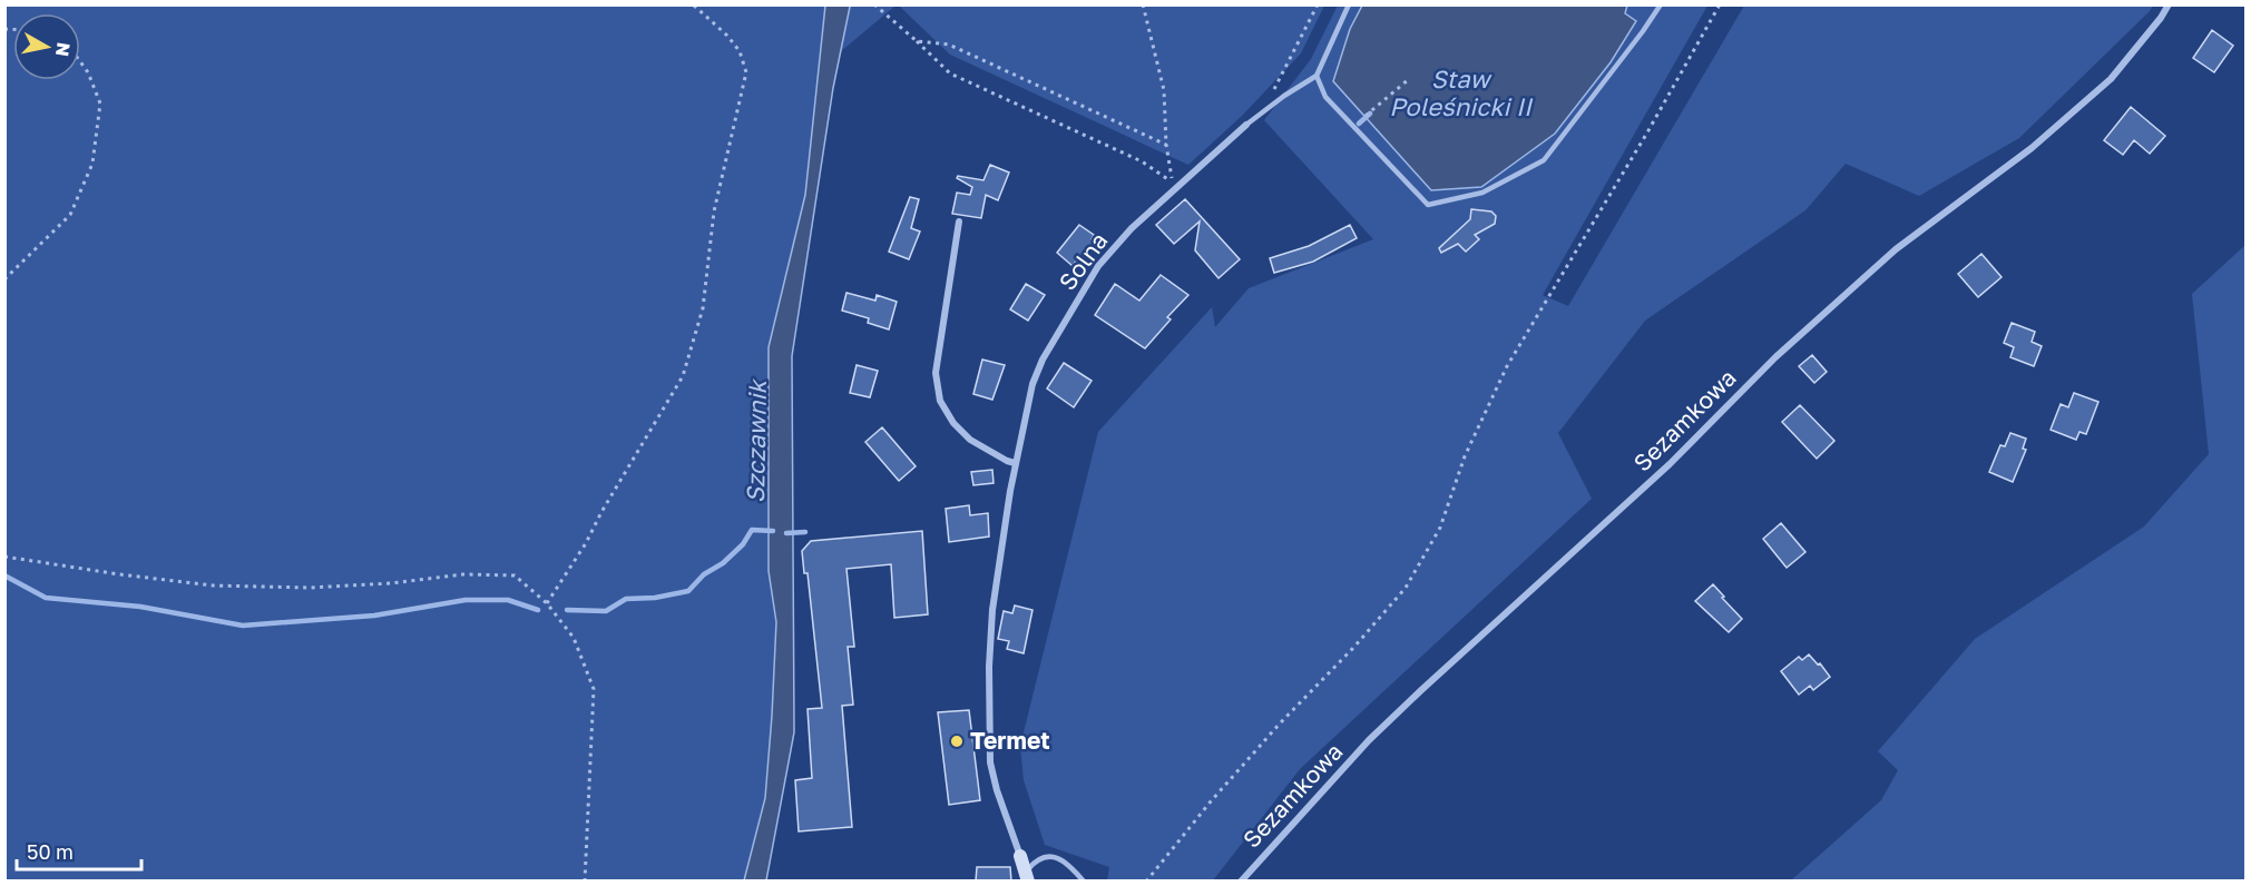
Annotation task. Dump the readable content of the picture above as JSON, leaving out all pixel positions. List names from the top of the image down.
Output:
{
  "streets": {
    "street": ["Solna", "Sezamkowa"]
  },
  "water": ["Staw Poleśnicki II", "Szczawnik"],
  "places": ["Termet"],
  "scale_bar": "50 m",
  "north": "right"
}
